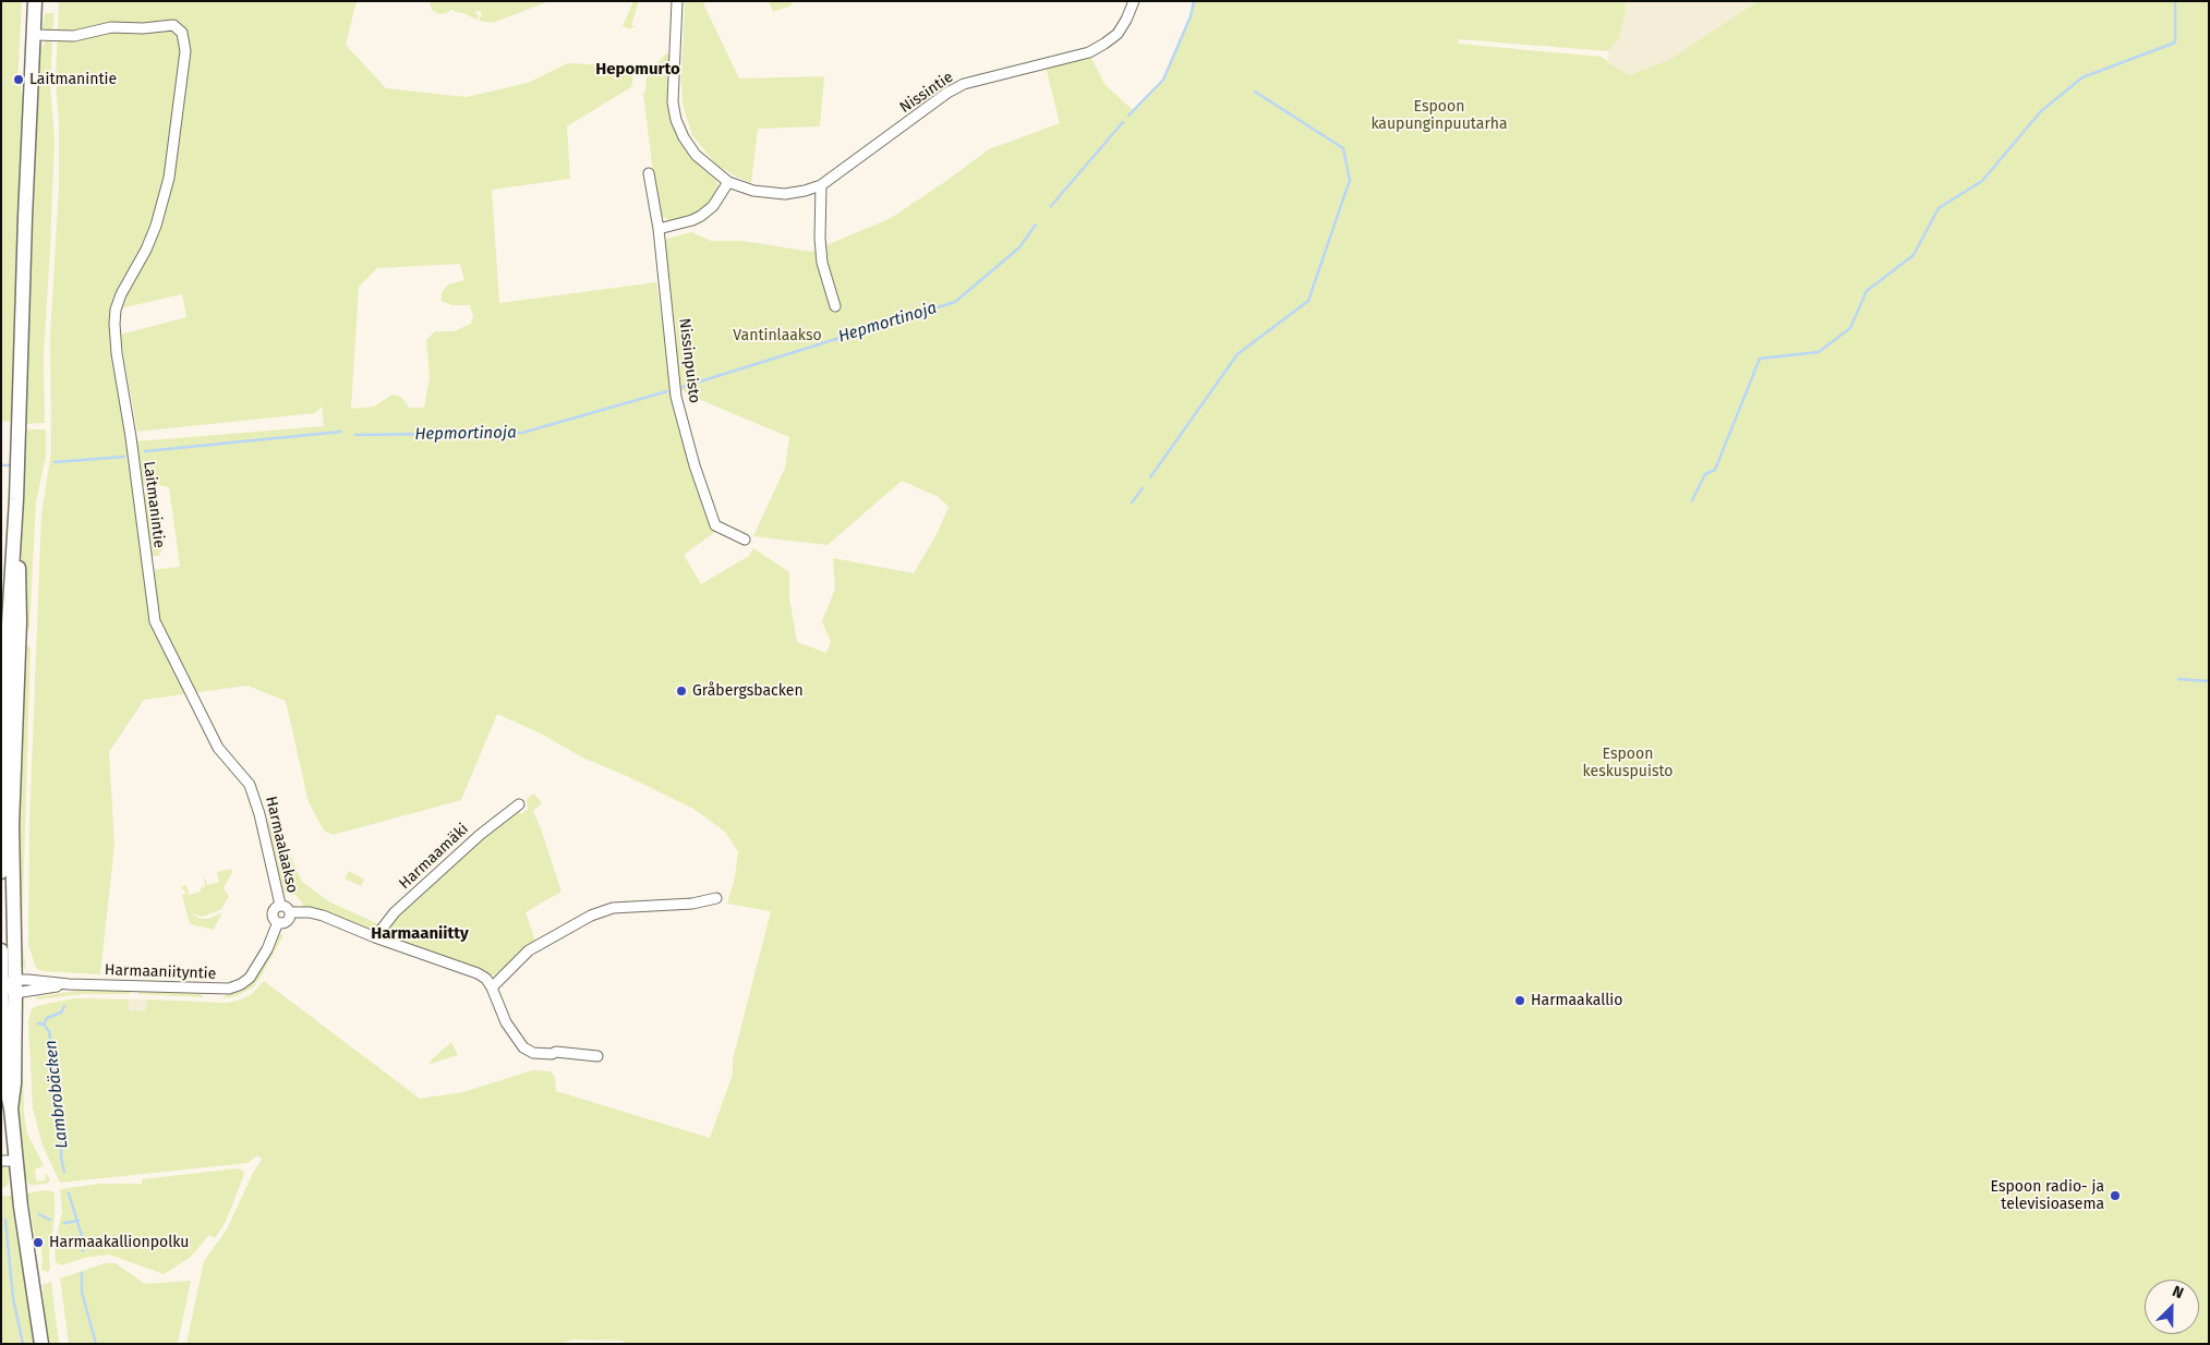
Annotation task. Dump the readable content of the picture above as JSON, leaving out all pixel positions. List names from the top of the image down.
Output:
{
  "streets": {
    "street": [
      "Nissintie",
      "Nissinpuisto",
      "Laitmanintie",
      "Harmaalaakso",
      "Harmaamäki",
      "Harmaaniityntie"
    ]
  },
  "crossings": [
    ["Laitmanintie", "Harmaalaakso"],
    ["Harmaalaakso", "Harmaaniityntie"]
  ],
  "districts": ["Hepomurto", "Harmaaniitty"],
  "water": ["Hepmortinoja", "Lambrobäcken"],
  "parks": ["Espoon kaupunginpuutarha", "Vantinlaakso", "Espoon keskuspuisto"],
  "places": [
    "Laitmanintie",
    "Gråbergsbacken",
    "Harmaakallio",
    "Espoon radio- ja televisioasema",
    "Harmaakallionpolku"
  ],
  "north": "top right"
}
